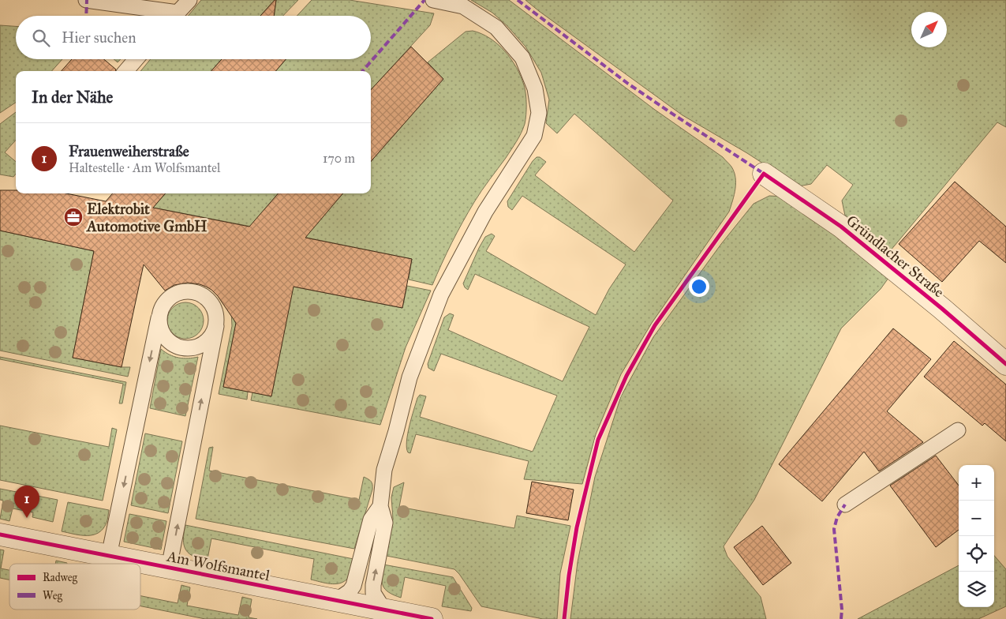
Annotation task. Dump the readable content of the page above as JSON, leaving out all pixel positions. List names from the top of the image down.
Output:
{
  "streets": {
    "street": ["Gründlacher Straße", "Am Wolfsmantel"]
  },
  "places": {
    "office": ["Elektrobit Automotive GmbH"]
  },
  "legend": ["Radweg", "Weg"],
  "north": "top right",
  "page": {
    "search": "Hier suchen",
    "heading": "In der Nähe",
    "list": [
      {
        "mark": "1",
        "name": "Frauenweiherstraße",
        "note": "Haltestelle · Am Wolfsmantel",
        "value": "170 m"
      }
    ],
    "map_buttons": ["+", "−"],
    "pins": "1"
  }
}
